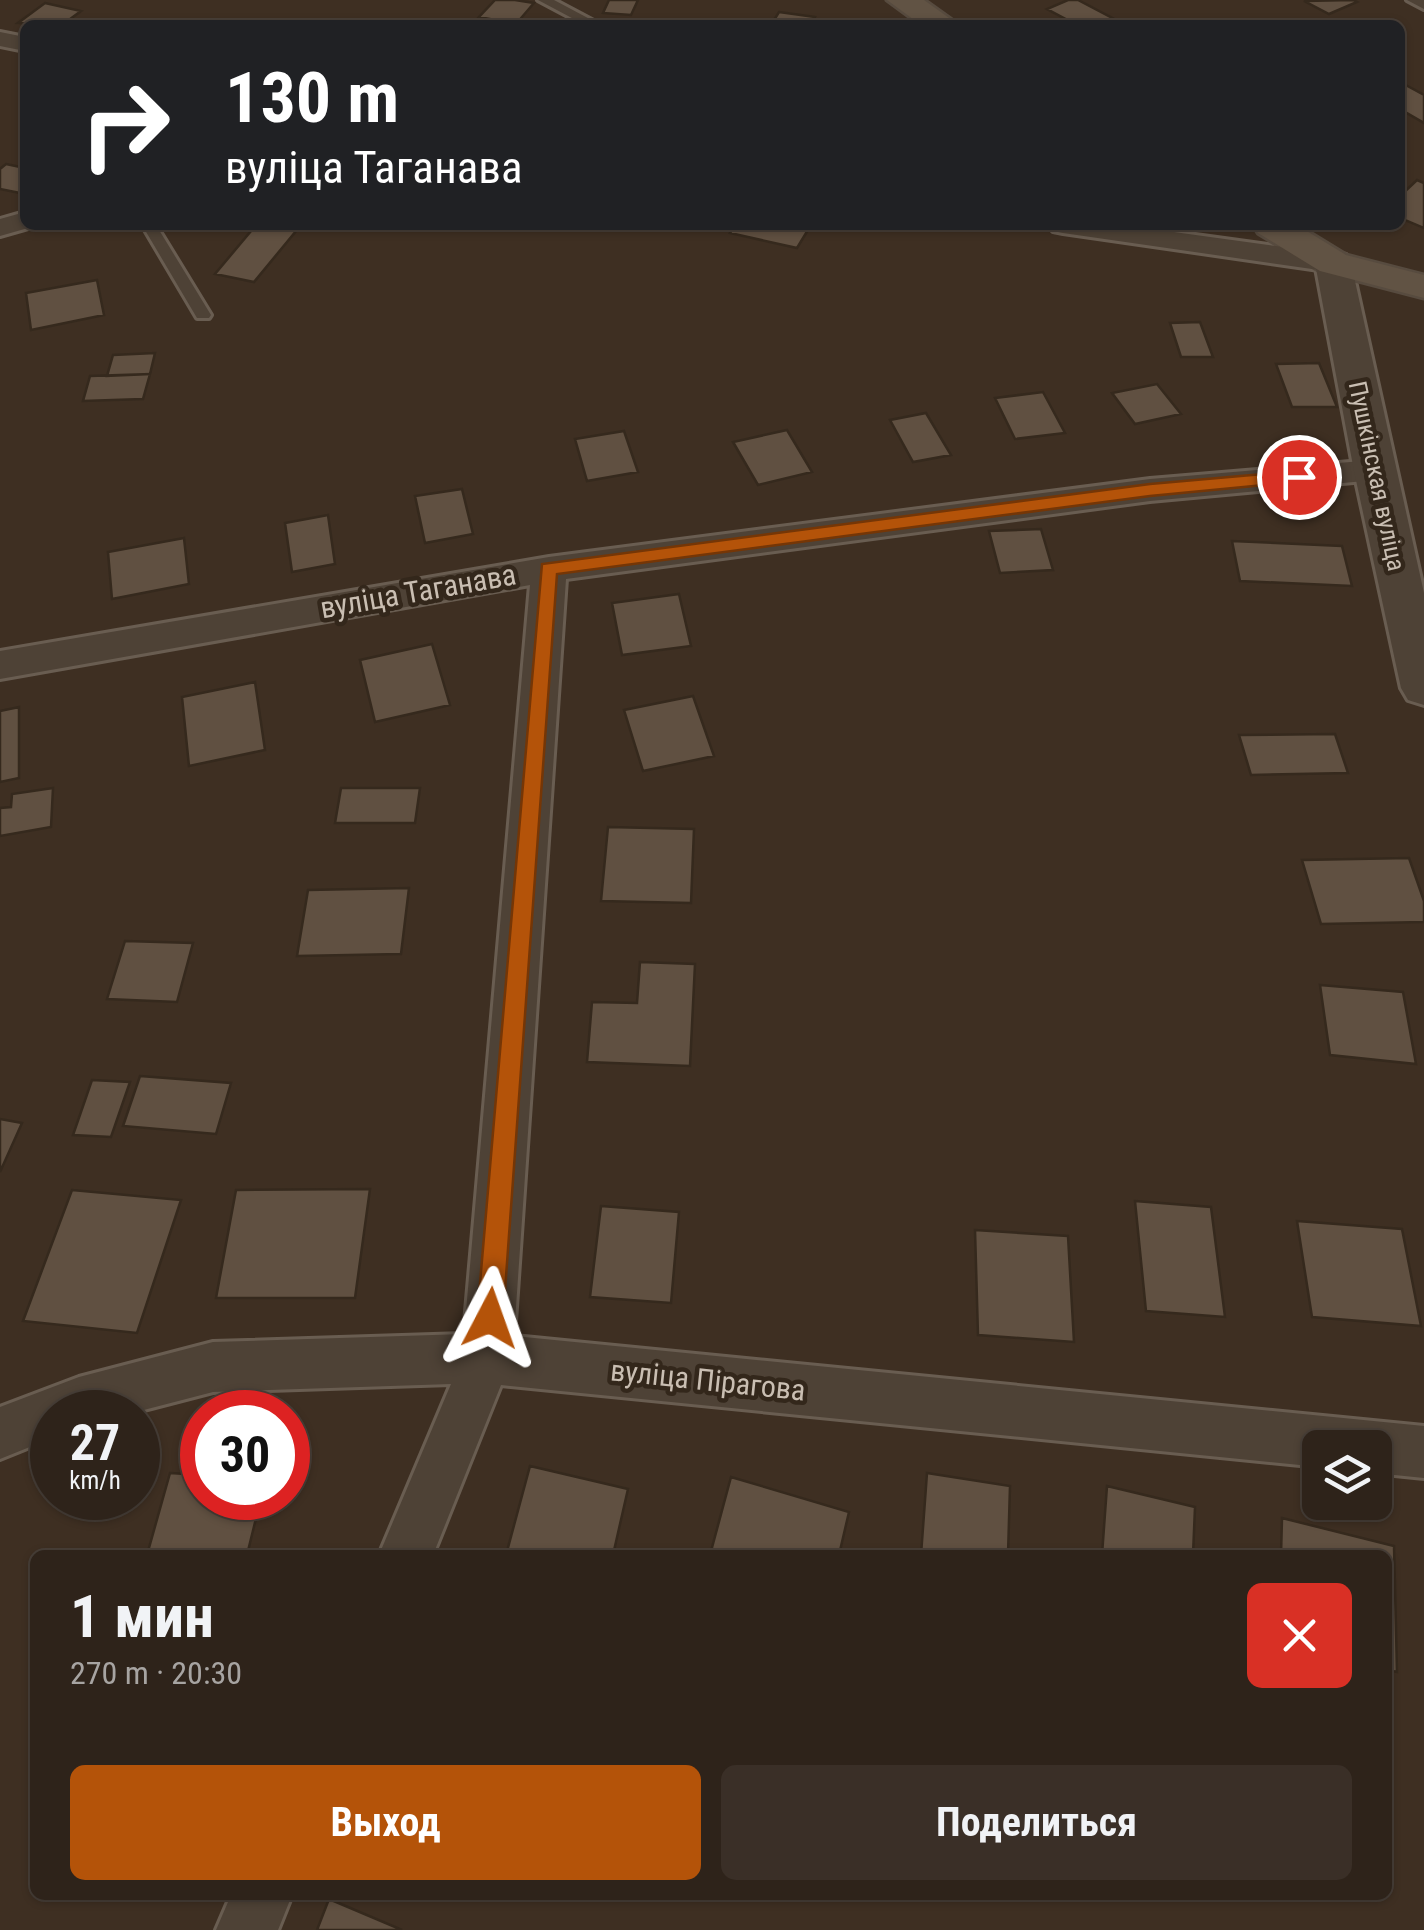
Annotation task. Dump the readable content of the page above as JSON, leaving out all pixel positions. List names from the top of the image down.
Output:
{
  "streets": {
    "street": ["Пушкінская вуліца", "вуліца Таганава", "вуліца Пірагова"]
  },
  "crossings": [
    ["Пушкінская вуліца", "вуліца Таганава"]
  ],
  "page": {
    "turn": ["130 m", "вуліца Таганава"],
    "speed": "27 km/h",
    "limit": "30",
    "heading": ["1 мин", "270 m · 20:30"],
    "buttons": ["Выход", "Поделиться"]
  }
}
